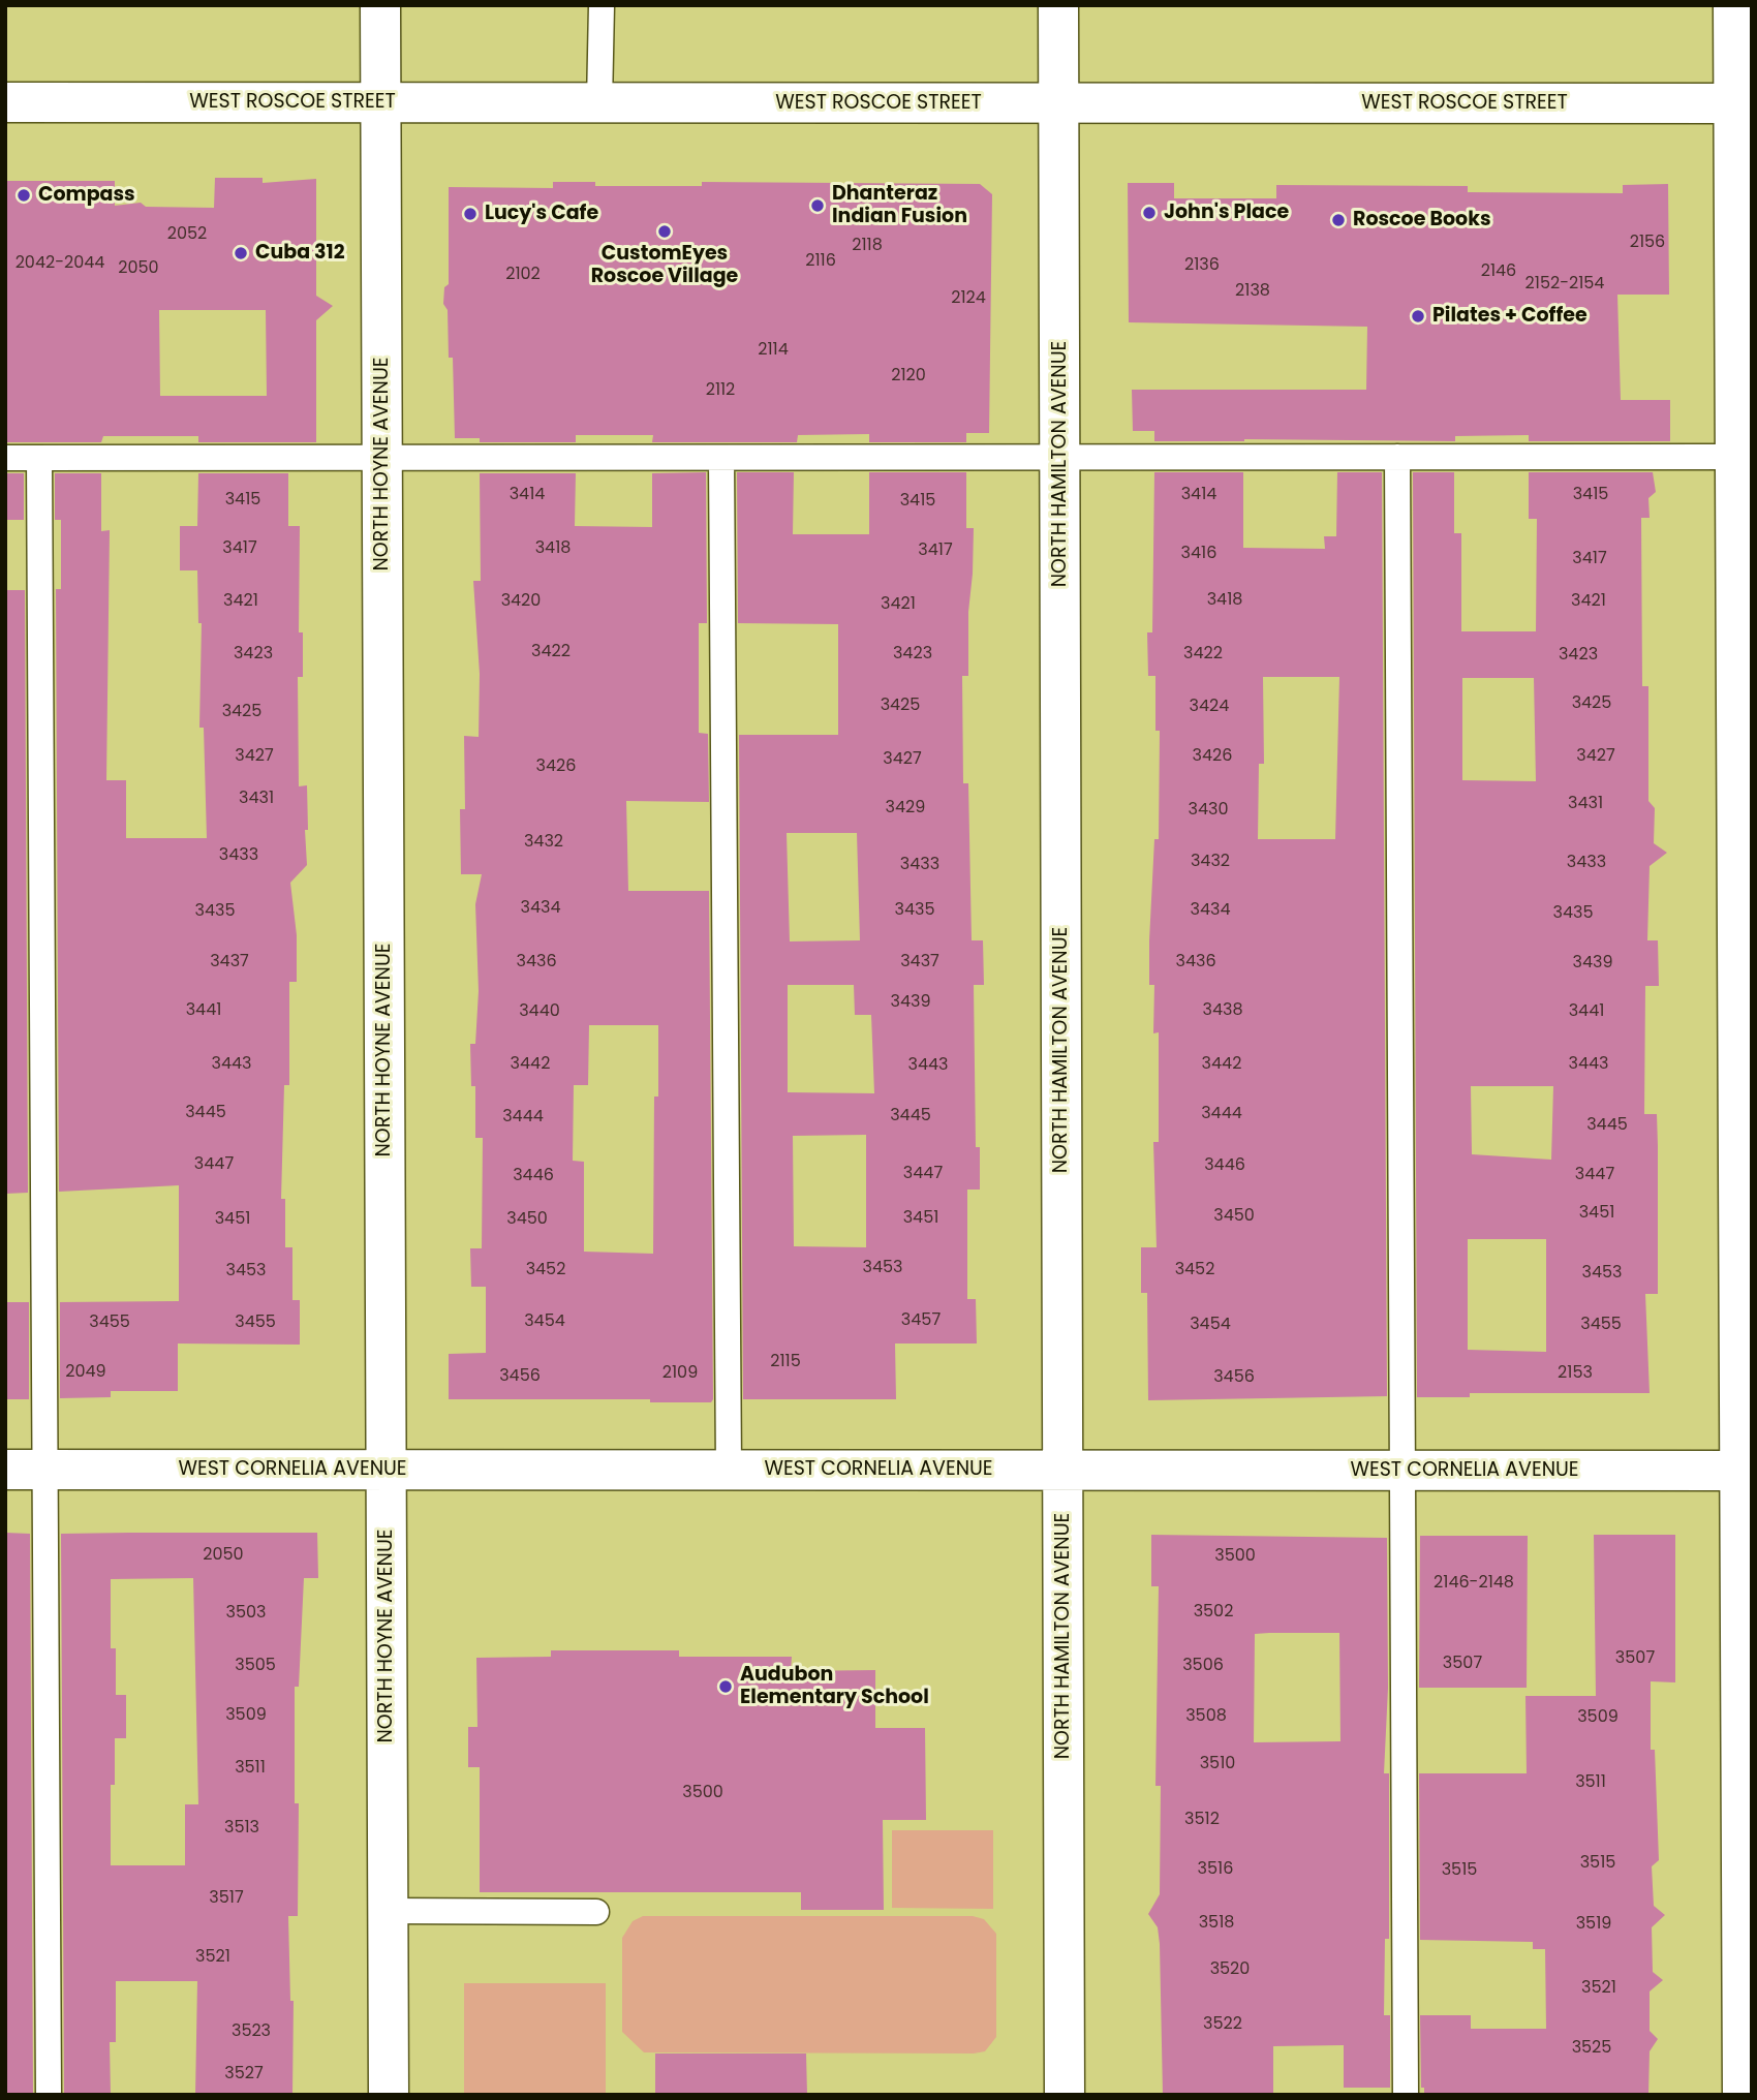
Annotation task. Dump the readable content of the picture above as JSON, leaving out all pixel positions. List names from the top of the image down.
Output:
{
  "streets": {
    "street": [
      "WEST ROSCOE STREET",
      "NORTH HOYNE AVENUE",
      "NORTH HAMILTON AVENUE",
      "WEST CORNELIA AVENUE"
    ]
  },
  "crossings": [
    ["WEST ROSCOE STREET", "NORTH HOYNE AVENUE"],
    ["WEST ROSCOE STREET", "NORTH HAMILTON AVENUE"],
    ["NORTH HOYNE AVENUE", "WEST CORNELIA AVENUE"],
    ["NORTH HAMILTON AVENUE", "WEST CORNELIA AVENUE"]
  ],
  "places": [
    "Compass",
    "Dhanteraz Indian Fusion",
    "John's Place",
    "Lucy's Cafe",
    "Roscoe Books",
    "CustomEyes Roscoe Village",
    "Cuba 312",
    "Pilates + Coffee",
    "Audubon Elementary School"
  ],
  "house_numbers": [
    "2052",
    "2156",
    "2118",
    "2116",
    "2042-2044",
    "2136",
    "2050",
    "2146",
    "2102",
    "2152-2154",
    "2138",
    "2124",
    "2114",
    "2120",
    "2112",
    "3414",
    "3414",
    "3415",
    "3415",
    "3415",
    "3417",
    "3418",
    "3417",
    "3416",
    "3417",
    "3418",
    "3421",
    "3420",
    "3421",
    "3421",
    "3422",
    "3423",
    "3423",
    "3422",
    "3423",
    "3425",
    "3425",
    "3424",
    "3425",
    "3427",
    "3426",
    "3427",
    "3427",
    "3426",
    "3431",
    "3431",
    "3429",
    "3430",
    "3432",
    "3433",
    "3432",
    "3433",
    "3433",
    "3434",
    "3435",
    "3434",
    "3435",
    "3435",
    "3437",
    "3436",
    "3437",
    "3436",
    "3439",
    "3439",
    "3441",
    "3438",
    "3440",
    "3441",
    "3443",
    "3442",
    "3442",
    "3443",
    "3443",
    "3445",
    "3444",
    "3445",
    "3444",
    "3445",
    "3447",
    "3446",
    "3447",
    "3447",
    "3446",
    "3451",
    "3450",
    "3451",
    "3451",
    "3450",
    "3453",
    "3452",
    "3452",
    "3453",
    "3453",
    "3457",
    "3454",
    "3455",
    "3455",
    "3454",
    "3455",
    "2115",
    "2049",
    "2109",
    "2153",
    "3456",
    "3456",
    "2050",
    "3500",
    "2146-2148",
    "3502",
    "3503",
    "3507",
    "3507",
    "3505",
    "3506",
    "3509",
    "3508",
    "3509",
    "3510",
    "3511",
    "3511",
    "3500",
    "3512",
    "3513",
    "3515",
    "3516",
    "3515",
    "3517",
    "3518",
    "3519",
    "3521",
    "3520",
    "3521",
    "3522",
    "3523",
    "3525",
    "3527"
  ]
}
